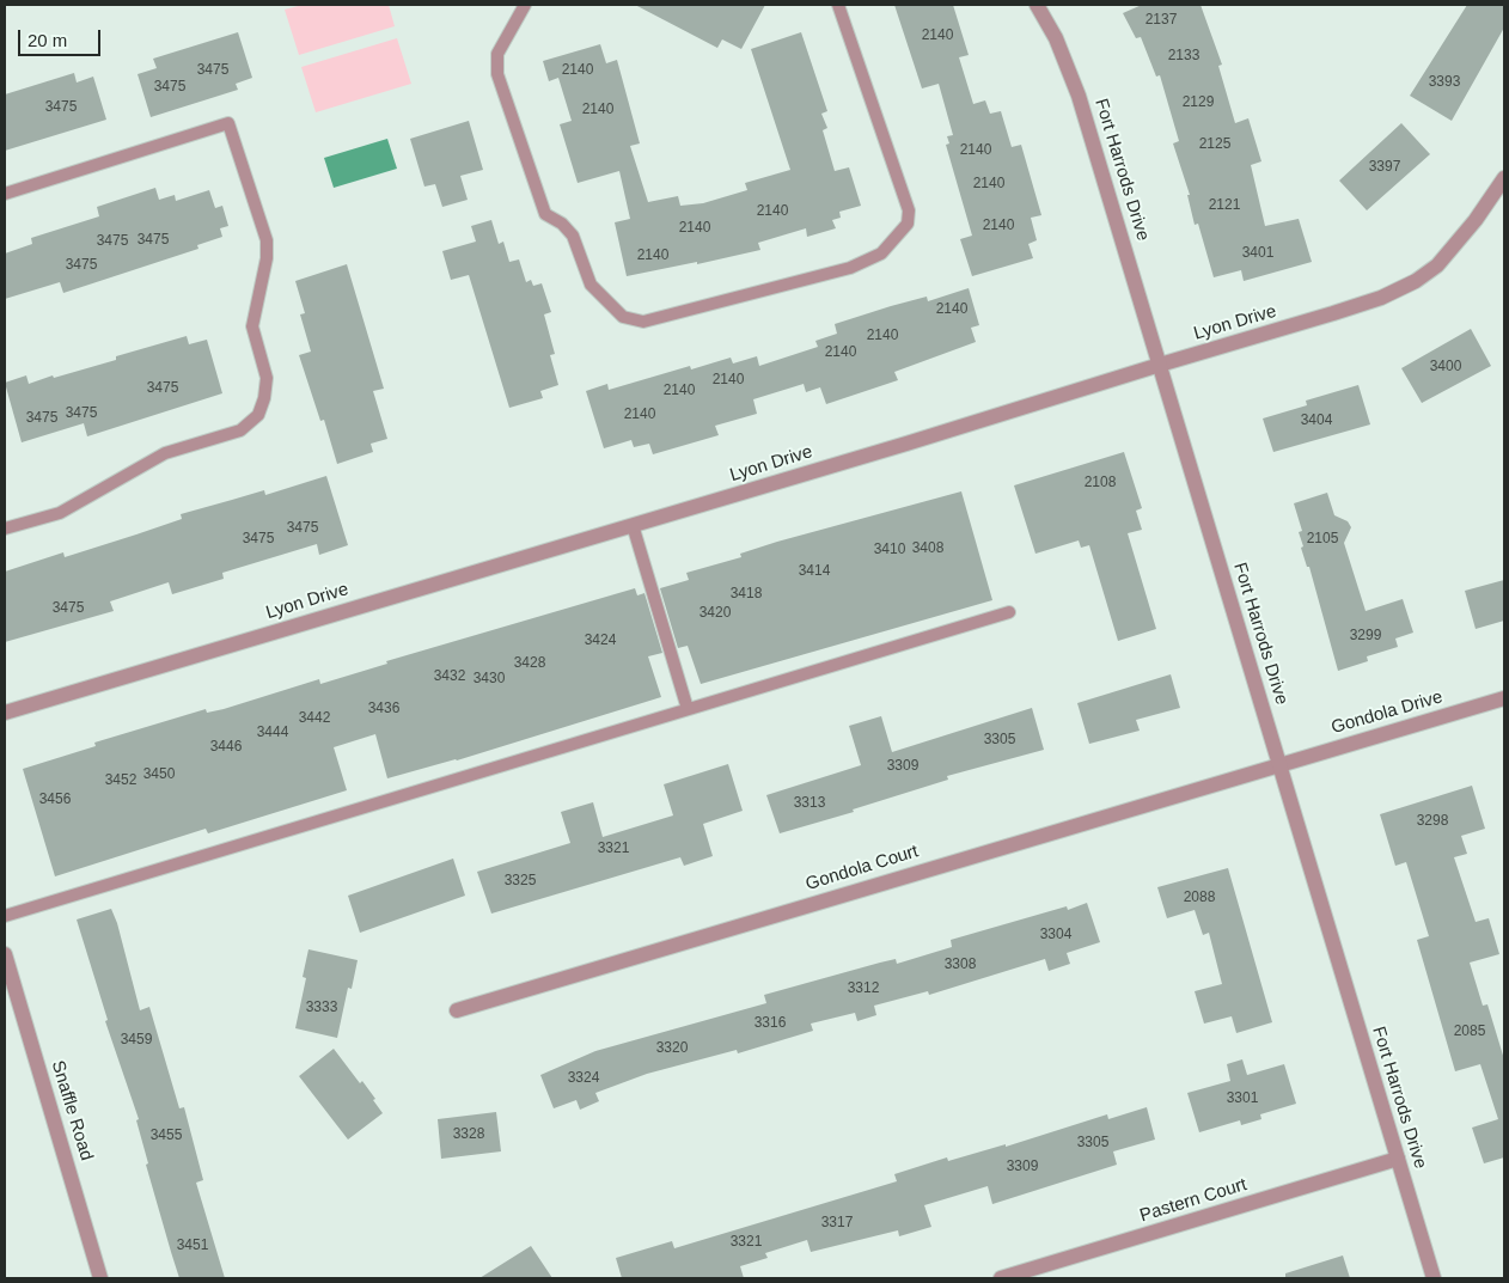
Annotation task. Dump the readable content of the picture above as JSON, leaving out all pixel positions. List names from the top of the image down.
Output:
{
  "streets": {
    "street": [
      "Fort Harrods Drive",
      "Lyon Drive",
      "Gondola Drive",
      "Gondola Court",
      "Snaffle Road",
      "Pastern Court"
    ]
  },
  "crossings": [
    ["Fort Harrods Drive", "Lyon Drive"],
    ["Fort Harrods Drive", "Gondola Drive"],
    ["Fort Harrods Drive", "Gondola Court"],
    ["Fort Harrods Drive", "Pastern Court"],
    ["Gondola Drive", "Gondola Court"]
  ],
  "house_numbers": [
    "2137",
    "2140",
    "2133",
    "3475",
    "2140",
    "3393",
    "3475",
    "2129",
    "3475",
    "2140",
    "2125",
    "2140",
    "3397",
    "2140",
    "2121",
    "2140",
    "2140",
    "2140",
    "3475",
    "3475",
    "3401",
    "2140",
    "3475",
    "2140",
    "2140",
    "2140",
    "3400",
    "2140",
    "3475",
    "2140",
    "3475",
    "2140",
    "3475",
    "3404",
    "2108",
    "3475",
    "3475",
    "2105",
    "3408",
    "3410",
    "3414",
    "3418",
    "3475",
    "3420",
    "3299",
    "3424",
    "3428",
    "3432",
    "3430",
    "3436",
    "3442",
    "3444",
    "3305",
    "3446",
    "3309",
    "3450",
    "3452",
    "3456",
    "3313",
    "3298",
    "3321",
    "3325",
    "2088",
    "3304",
    "3308",
    "3312",
    "3333",
    "3316",
    "2085",
    "3459",
    "3320",
    "3324",
    "3301",
    "3328",
    "3455",
    "3305",
    "3309",
    "3317",
    "3321",
    "3451"
  ],
  "scale_bar": "20 m"
}
